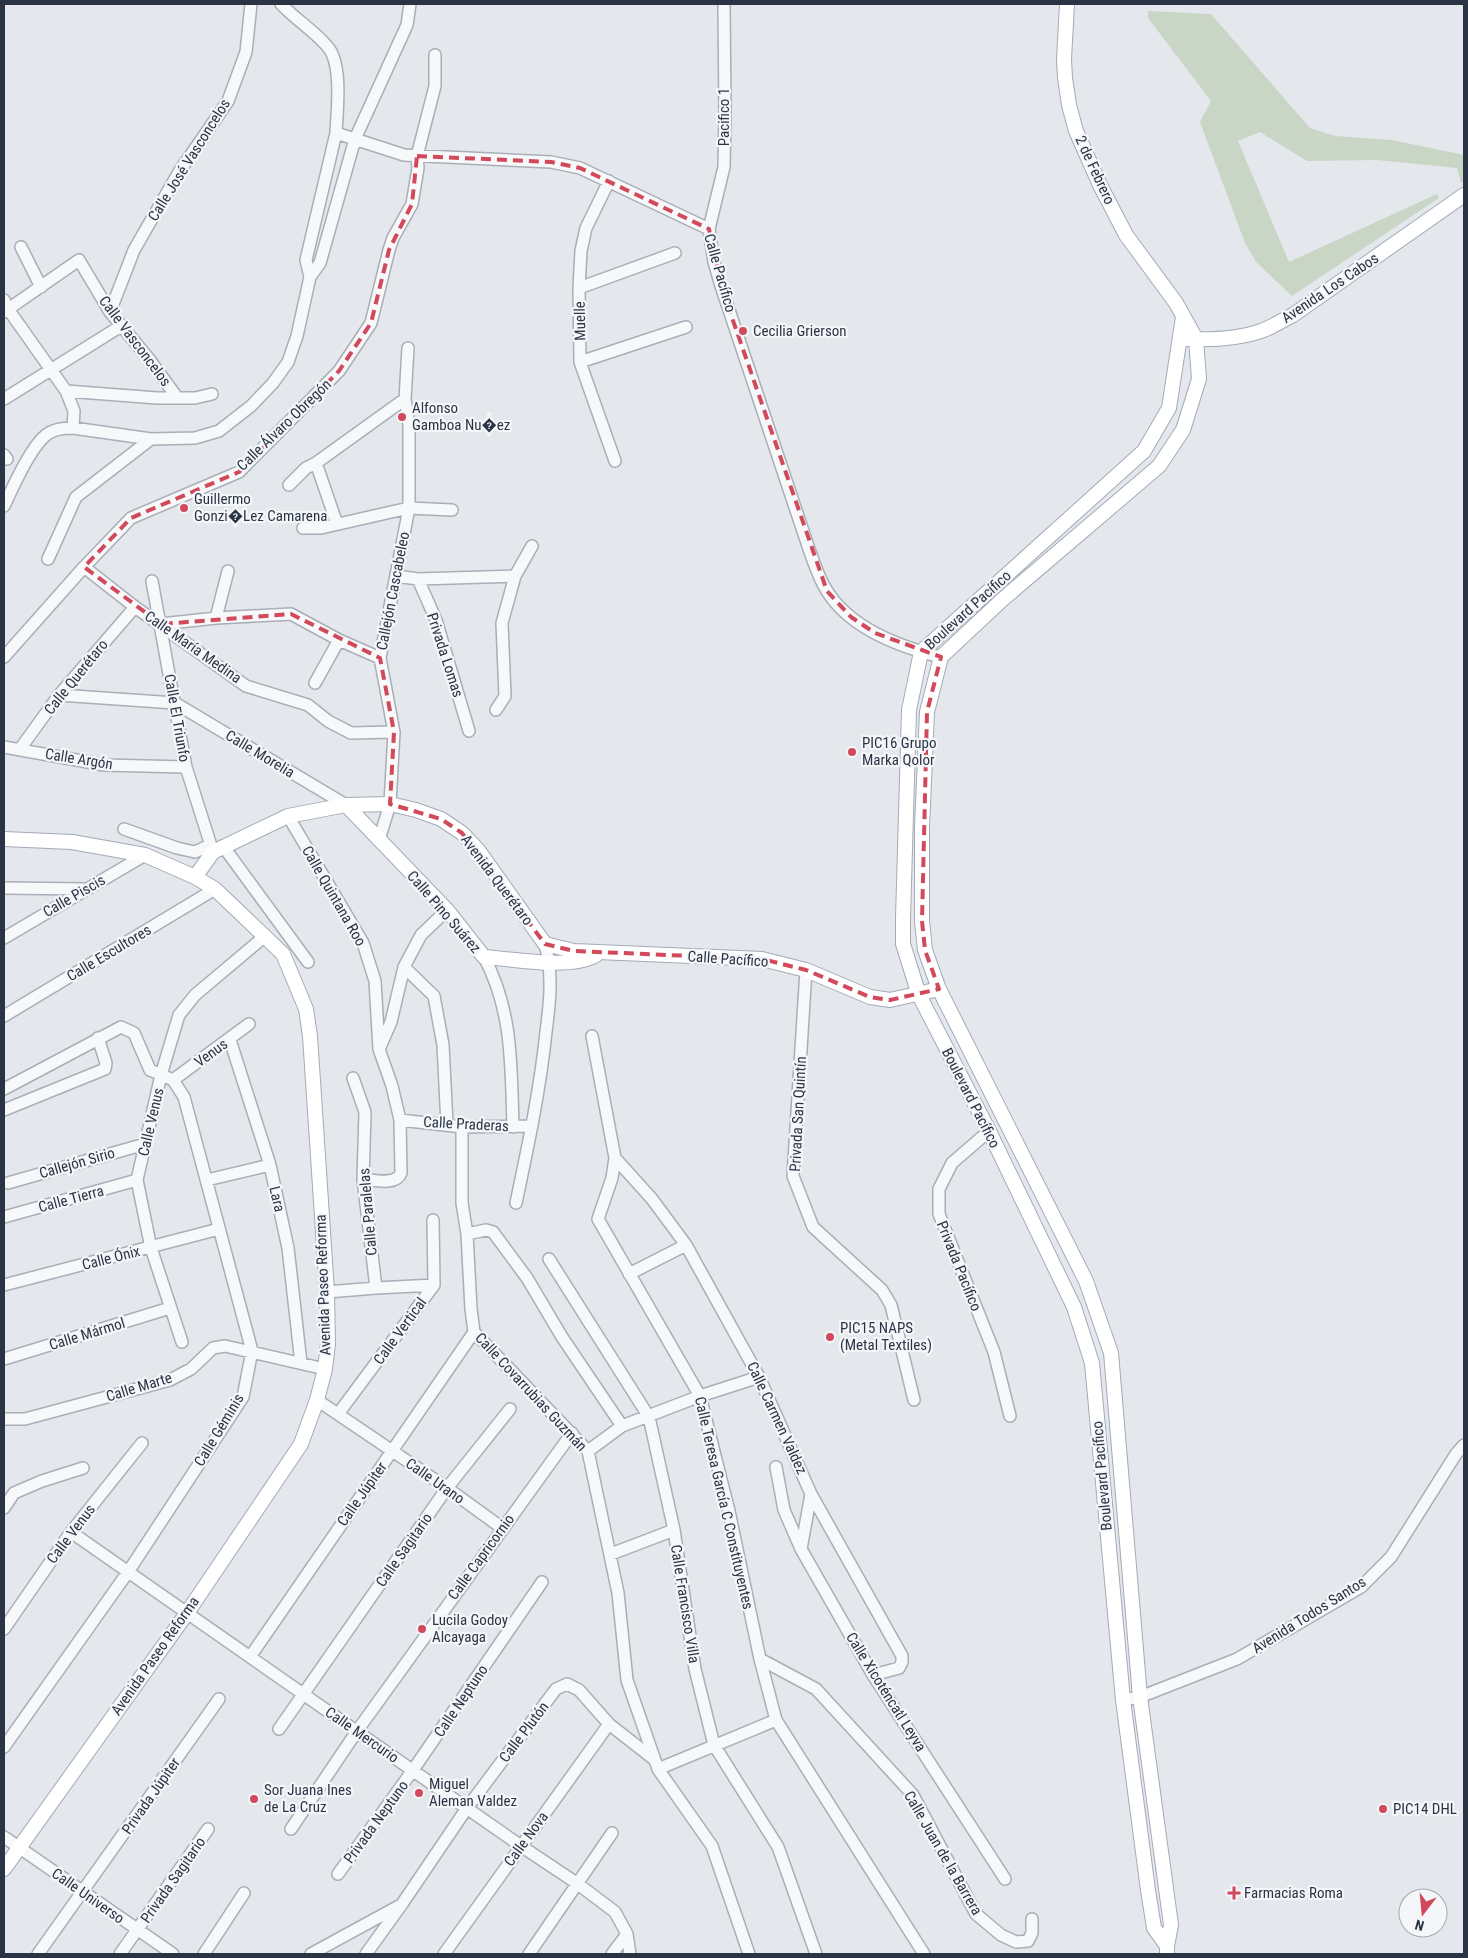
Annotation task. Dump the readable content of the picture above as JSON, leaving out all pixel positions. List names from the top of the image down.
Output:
{
  "streets": {
    "main road": [
      "2 de Febrero",
      "Calle Pacífico",
      "Avenida Los Cabos",
      "Boulevard Pacífico",
      "Avenida Querétaro",
      "Calle Pino Suárez",
      "Avenida Paseo Reforma"
    ],
    "street": [
      "Pacifico 1",
      "Calle José Vasconcelos",
      "Muelle",
      "Calle Vasconcelos",
      "Calle Álvaro Obregón",
      "Callejón Cascabeleo",
      "Calle María Medina",
      "Privada Lomas",
      "Calle Querétaro",
      "Calle El Triunfo",
      "Calle Morelia",
      "Calle Argón",
      "Calle Piscis",
      "Calle Quintana Roo",
      "Calle Escultores",
      "Venus",
      "Privada San Quintín",
      "Calle Venus",
      "Calle Praderas",
      "Callejón Sirio",
      "Calle Tierra",
      "Lara",
      "Calle Paralelas",
      "Calle Ónix",
      "Privada Pacífico",
      "Calle Vertical",
      "Calle Mármol",
      "Calle Marte",
      "Calle Covarrubias Guzmán",
      "Calle Carmen Valdez",
      "Calle Géminis",
      "Calle Urano",
      "Calle Júpiter",
      "Calle Teresa García C Constituyentes",
      "Calle Sagitario",
      "Calle Capricornio",
      "Calle Francisco Villa",
      "Avenida Todos Santos",
      "Calle Xicoténcatl Leyva",
      "Calle Neptuno",
      "Calle Plutón",
      "Calle Mercurio",
      "Privada Júpiter",
      "Privada Neptuno",
      "Calle Nova",
      "Calle Juan de la Barrera",
      "Privada Sagitario",
      "Calle Universo"
    ]
  },
  "crossings": [
    ["Pacifico 1", "Calle Pacífico"],
    ["Calle José Vasconcelos", "Calle Vasconcelos"],
    ["2 de Febrero", "Avenida Los Cabos"],
    ["2 de Febrero", "Boulevard Pacífico"],
    ["Calle Pacífico", "Muelle"],
    ["Calle Pacífico", "Calle Álvaro Obregón"],
    ["Calle Pacífico", "Boulevard Pacífico"],
    ["Calle Pacífico", "Avenida Querétaro"],
    ["Calle Pacífico", "Calle Pino Suárez"],
    ["Calle Pacífico", "Privada San Quintín"],
    ["Avenida Los Cabos", "Boulevard Pacífico"],
    ["Calle Álvaro Obregón", "Calle María Medina"],
    ["Callejón Cascabeleo", "Calle María Medina"],
    ["Callejón Cascabeleo", "Avenida Querétaro"],
    ["Callejón Cascabeleo", "Calle Pino Suárez"],
    ["Boulevard Pacífico", "Privada Pacífico"],
    ["Boulevard Pacífico", "Avenida Todos Santos"],
    ["Calle María Medina", "Calle Querétaro"],
    ["Calle María Medina", "Calle El Triunfo"],
    ["Calle Querétaro", "Calle Argón"],
    ["Calle El Triunfo", "Calle Morelia"],
    ["Calle El Triunfo", "Calle Argón"],
    ["Calle El Triunfo", "Avenida Querétaro"],
    ["Calle Morelia", "Avenida Querétaro"],
    ["Calle Morelia", "Calle Pino Suárez"],
    ["Avenida Querétaro", "Calle Quintana Roo"],
    ["Avenida Querétaro", "Calle Pino Suárez"],
    ["Avenida Querétaro", "Calle Praderas"],
    ["Calle Piscis", "Avenida Paseo Reforma"],
    ["Calle Quintana Roo", "Calle Praderas"],
    ["Calle Quintana Roo", "Calle Paralelas"],
    ["Calle Pino Suárez", "Calle Praderas"],
    ["Calle Escultores", "Avenida Paseo Reforma"],
    ["Venus", "Lara"],
    ["Venus", "Calle Géminis"],
    ["Calle Venus", "Callejón Sirio"],
    ["Calle Venus", "Calle Tierra"],
    ["Calle Venus", "Calle Ónix"],
    ["Calle Venus", "Avenida Paseo Reforma"],
    ["Calle Venus", "Calle Mármol"],
    ["Calle Venus", "Calle Mercurio"],
    ["Calle Praderas", "Calle Covarrubias Guzmán"],
    ["Lara", "Calle Marte"],
    ["Calle Paralelas", "Calle Vertical"],
    ["Calle Ónix", "Calle Géminis"],
    ["Avenida Paseo Reforma", "Calle Vertical"],
    ["Avenida Paseo Reforma", "Calle Marte"],
    ["Avenida Paseo Reforma", "Calle Urano"],
    ["Avenida Paseo Reforma", "Calle Mercurio"],
    ["Avenida Paseo Reforma", "Calle Universo"],
    ["Calle Vertical", "Calle Urano"],
    ["Calle Marte", "Calle Géminis"],
    ["Calle Covarrubias Guzmán", "Calle Júpiter"],
    ["Calle Covarrubias Guzmán", "Calle Capricornio"],
    ["Calle Covarrubias Guzmán", "Calle Plutón"],
    ["Calle Carmen Valdez", "Calle Teresa García C Constituyentes"],
    ["Calle Carmen Valdez", "Calle Xicoténcatl Leyva"],
    ["Calle Géminis", "Calle Mercurio"],
    ["Calle Urano", "Calle Júpiter"],
    ["Calle Urano", "Calle Sagitario"],
    ["Calle Urano", "Calle Capricornio"],
    ["Calle Júpiter", "Calle Mercurio"],
    ["Calle Teresa García C Constituyentes", "Calle Juan de la Barrera"],
    ["Calle Sagitario", "Calle Mercurio"],
    ["Calle Capricornio", "Calle Mercurio"],
    ["Calle Neptuno", "Calle Mercurio"],
    ["Calle Neptuno", "Privada Neptuno"],
    ["Calle Plutón", "Calle Mercurio"],
    ["Calle Plutón", "Calle Nova"],
    ["Calle Mercurio", "Privada Neptuno"],
    ["Calle Mercurio", "Calle Nova"],
    ["Privada Júpiter", "Calle Universo"],
    ["Privada Sagitario", "Calle Universo"]
  ],
  "places": {
    "other": [
      "Cecilia Grierson",
      "Alfonso Gamboa Nu�ez",
      "Guillermo Gonzi�Lez Camarena",
      "PIC16 Grupo Marka Qolor",
      "PIC15 NAPS (Metal Textiles)",
      "Lucila Godoy Alcayaga",
      "Miguel Aleman Valdez",
      "Sor Juana Ines de La Cruz",
      "PIC14 DHL"
    ],
    "health": ["Farmacias Roma"]
  },
  "north": "bottom"
}
